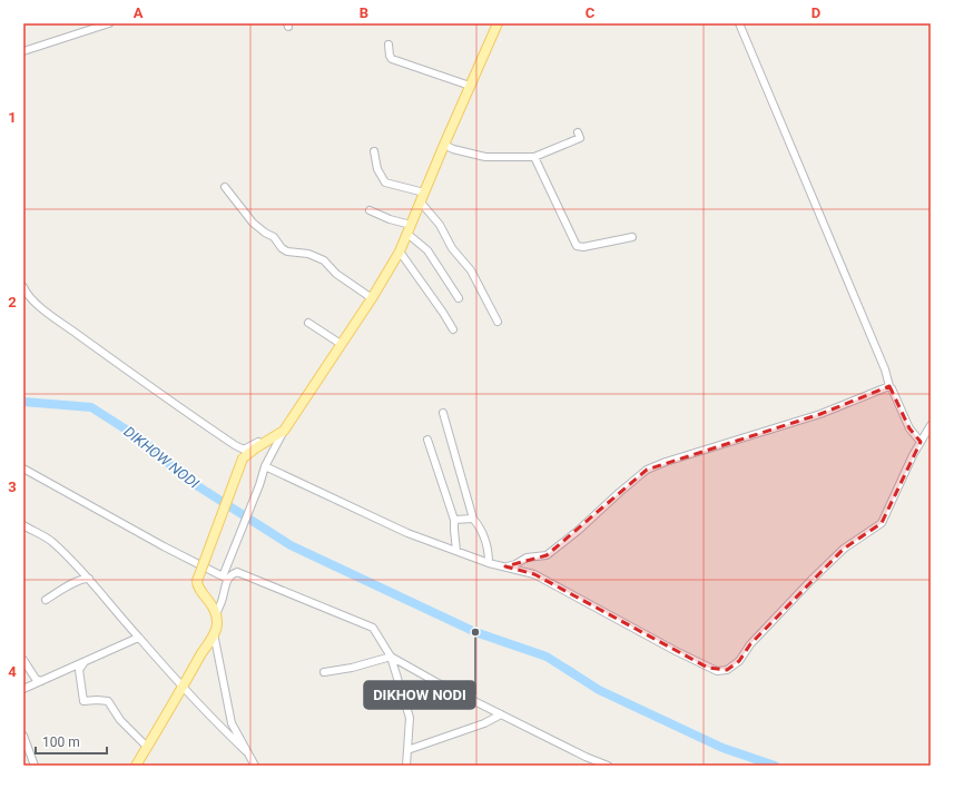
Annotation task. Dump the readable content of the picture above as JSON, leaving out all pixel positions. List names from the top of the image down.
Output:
{
  "water": ["DIKHOW NODI"],
  "places": ["DIKHOW NODI"],
  "scale_bar": "100 m",
  "grid": {
    "columns": [
      "A",
      "B",
      "C",
      "D"
    ],
    "rows": [
      "1",
      "2",
      "3",
      "4"
    ]
  }
}
